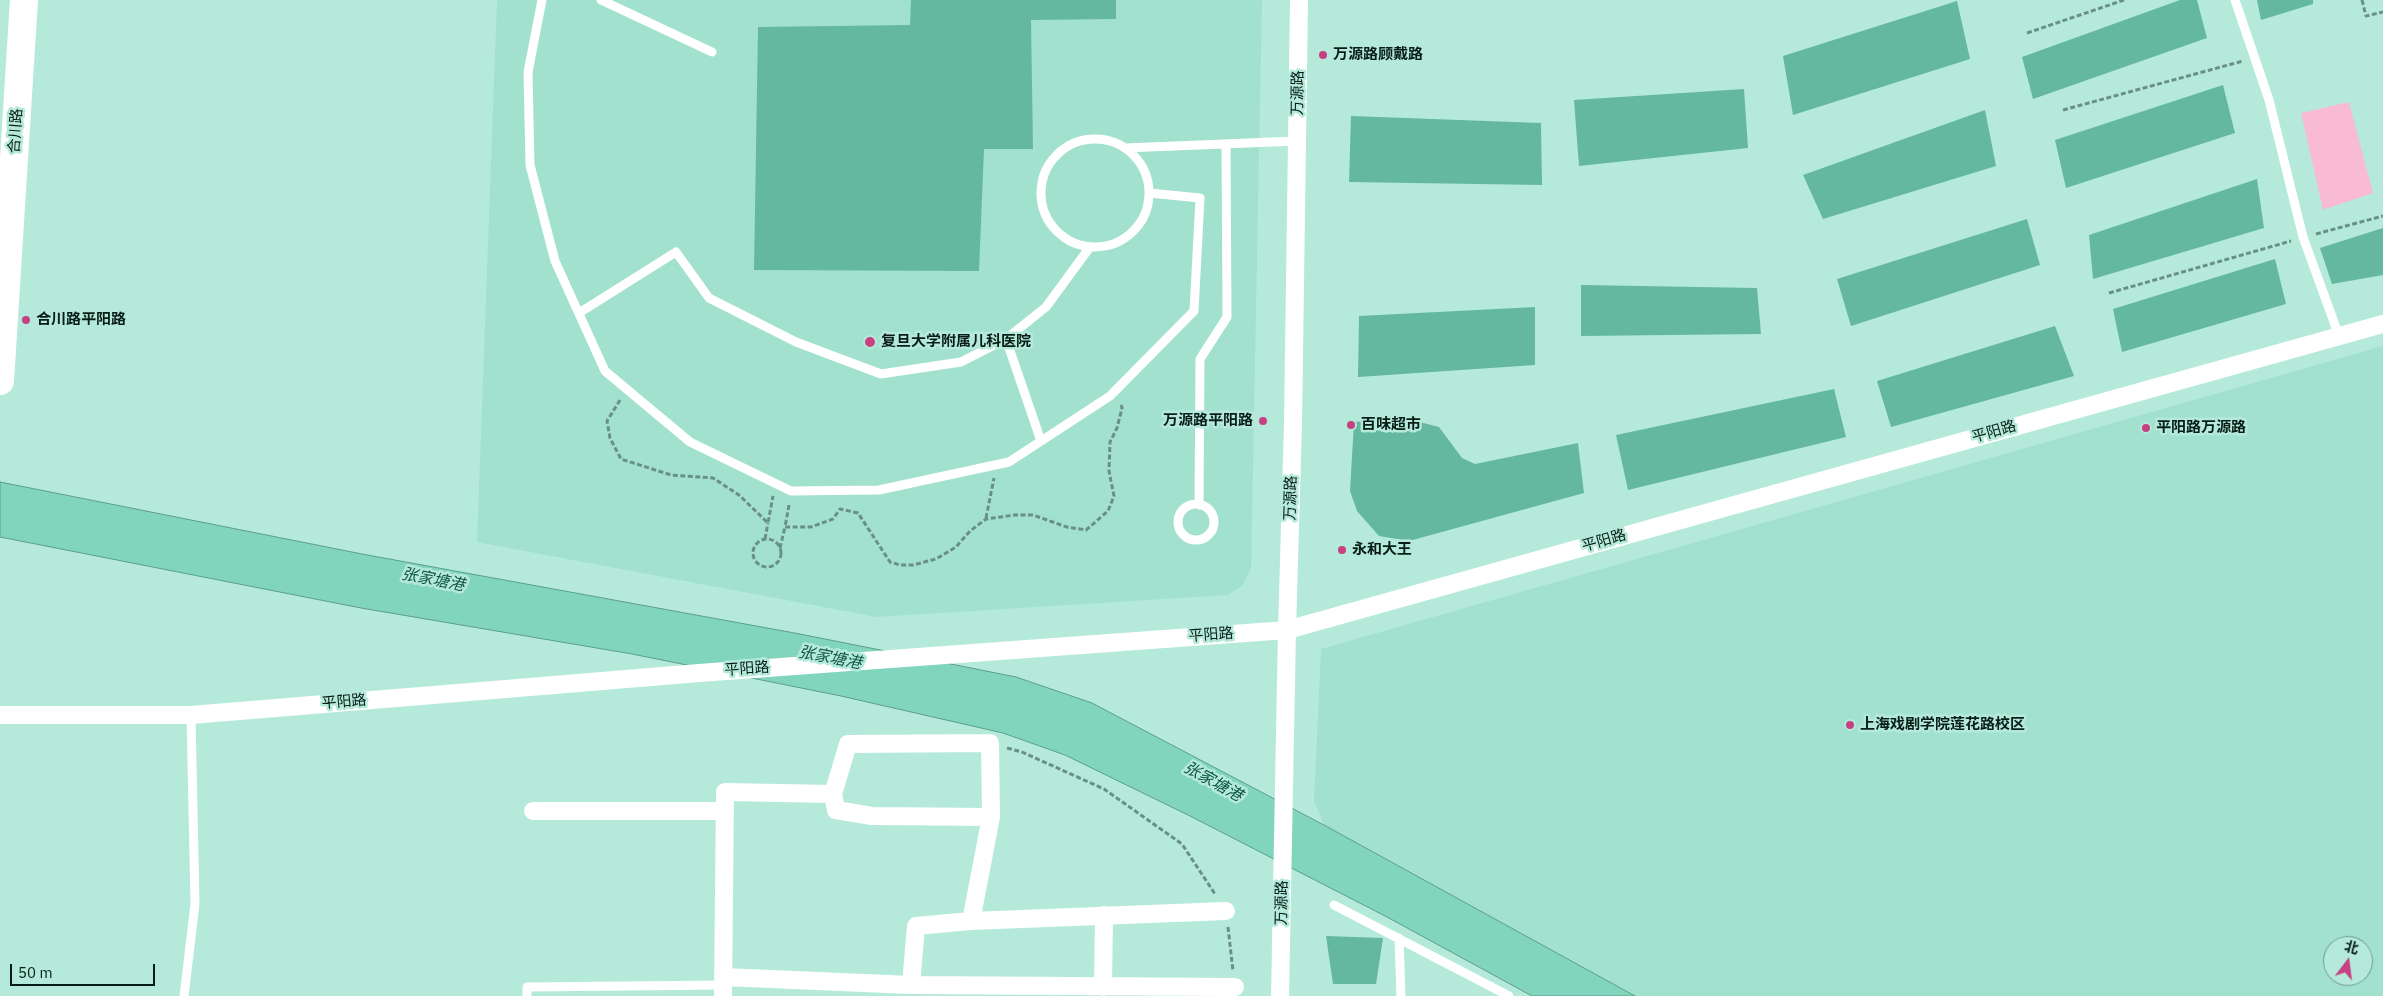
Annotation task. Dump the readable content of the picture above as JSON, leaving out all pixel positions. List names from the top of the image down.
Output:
{
  "streets": {
    "main road": ["合川路"],
    "street": ["万源路", "平阳路"]
  },
  "crossings": [
    ["万源路", "平阳路"]
  ],
  "water": ["张家塘港"],
  "places": [
    "万源路顾戴路",
    "合川路平阳路",
    "复旦大学附属儿科医院",
    "万源路平阳路",
    "百味超市",
    "平阳路万源路",
    "永和大王",
    "上海戏剧学院莲花路校区"
  ],
  "scale_bar": "50 m",
  "north": "top"
}
